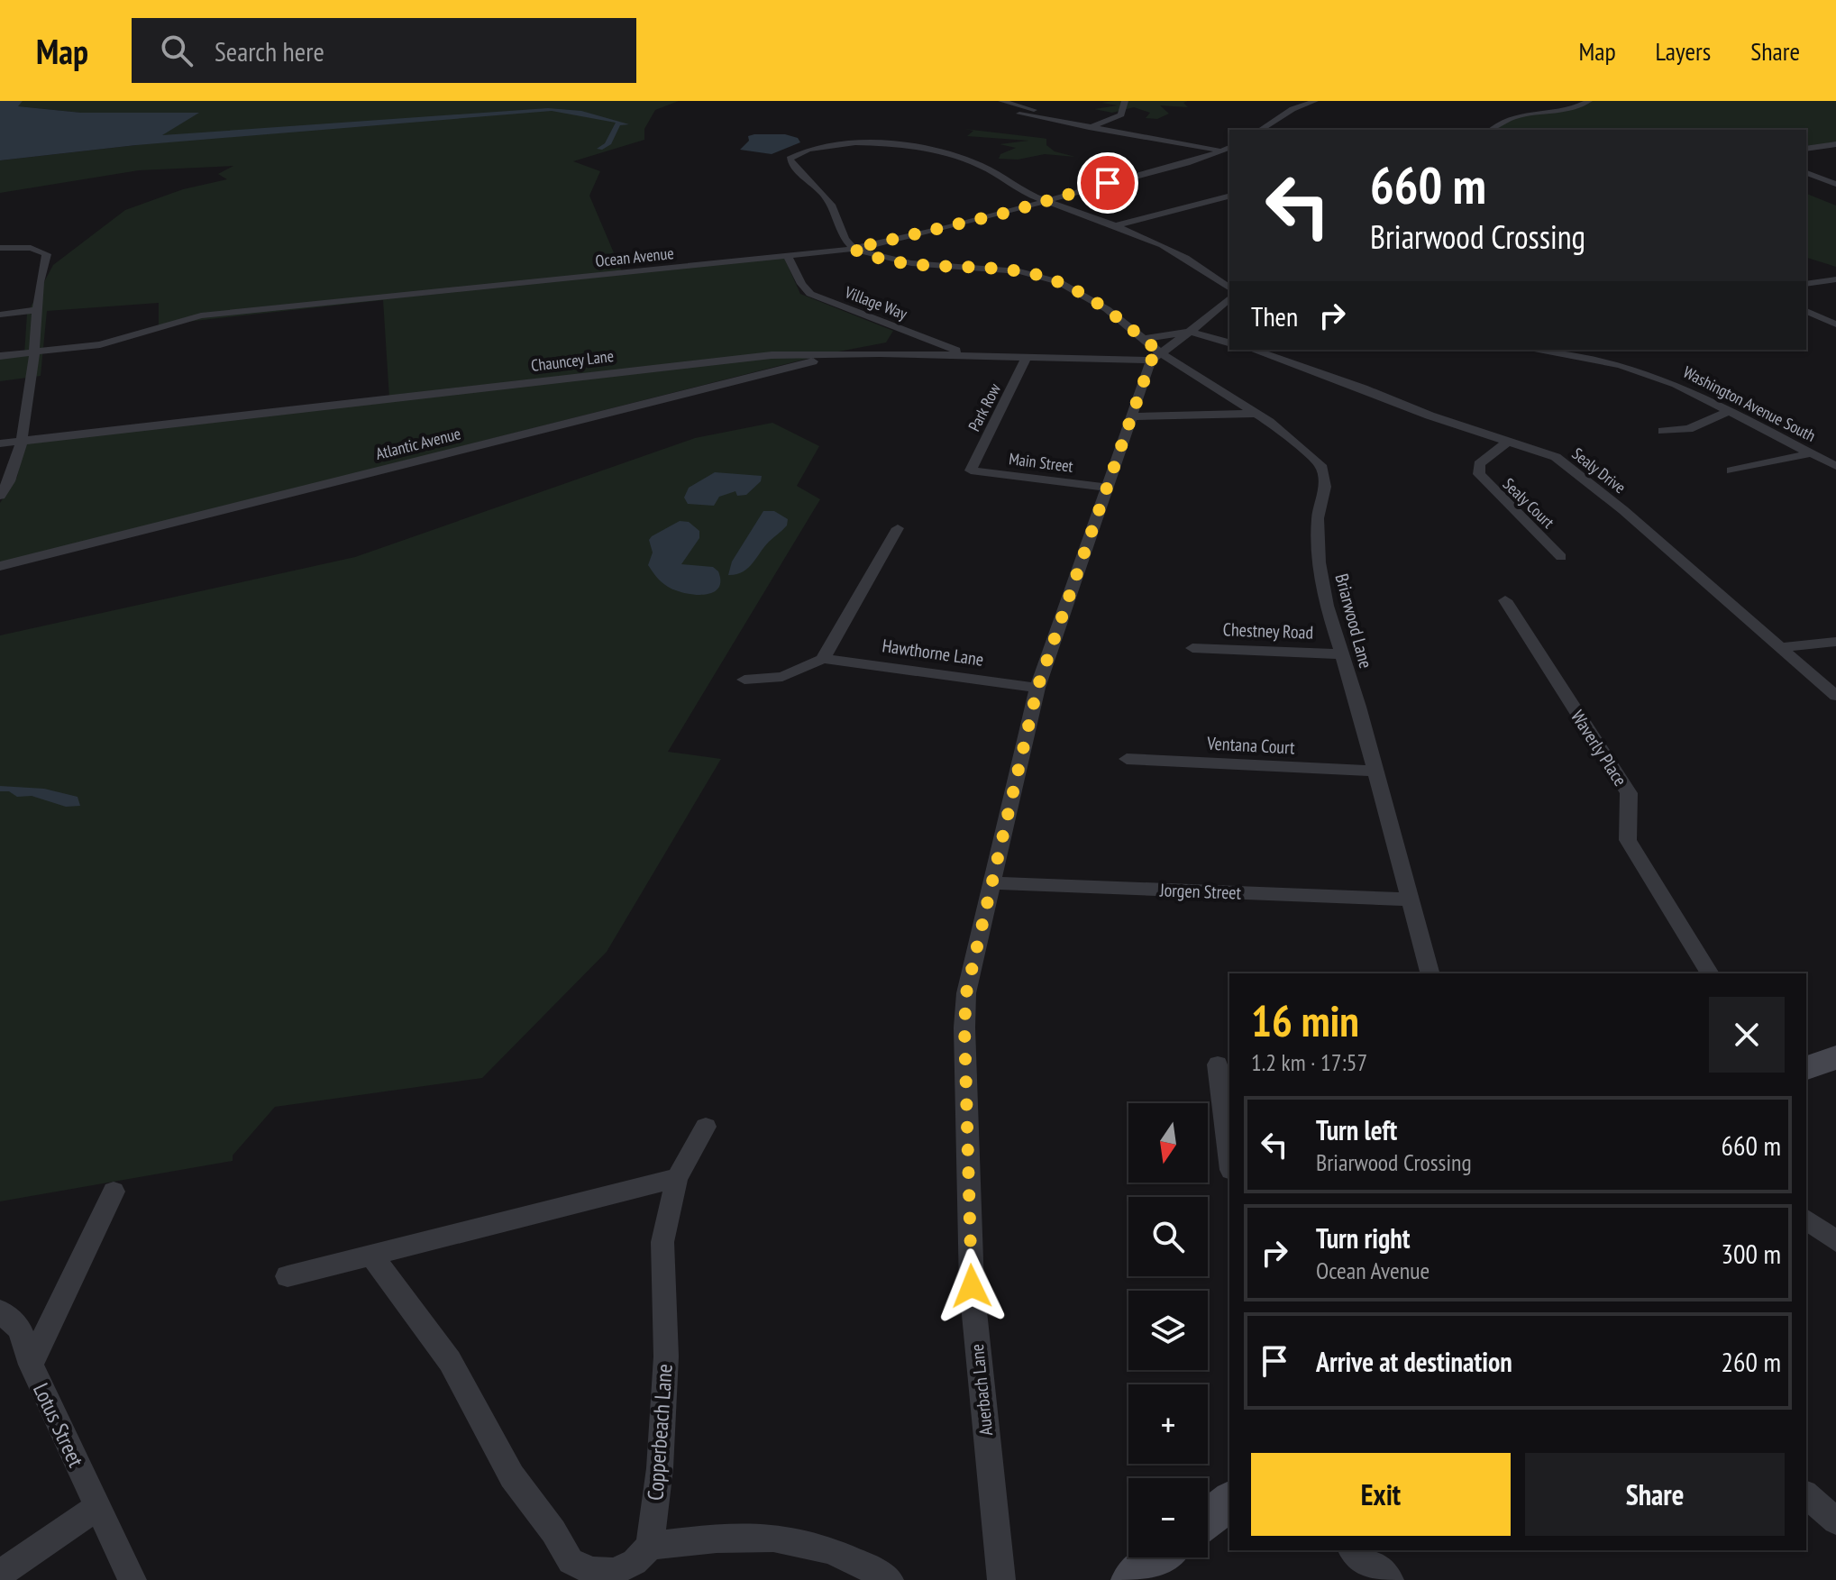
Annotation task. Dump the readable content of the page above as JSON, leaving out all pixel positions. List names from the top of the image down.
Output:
{
  "streets": {
    "street": [
      "Ocean Avenue",
      "Village Way",
      "Chauncey Lane",
      "Washington Avenue South",
      "Park Row",
      "Atlantic Avenue",
      "Main Street",
      "Sealy Drive",
      "Sealy Court",
      "Briarwood Lane",
      "Chestney Road",
      "Hawthorne Lane",
      "Ventana Court",
      "Waverly Place",
      "Jorgen Street",
      "Auerbach Lane",
      "Lotus Street",
      "Copperbeach Lane"
    ]
  },
  "crossings": [
    ["Ocean Avenue", "Village Way"],
    ["Ocean Avenue", "Briarwood Lane"],
    ["Village Way", "Chauncey Lane"],
    ["Chauncey Lane", "Park Row"],
    ["Chauncey Lane", "Atlantic Avenue"],
    ["Chauncey Lane", "Briarwood Lane"],
    ["Chauncey Lane", "Auerbach Lane"],
    ["Park Row", "Main Street"],
    ["Main Street", "Auerbach Lane"],
    ["Sealy Drive", "Sealy Court"],
    ["Briarwood Lane", "Chestney Road"],
    ["Briarwood Lane", "Ventana Court"],
    ["Briarwood Lane", "Jorgen Street"],
    ["Briarwood Lane", "Auerbach Lane"],
    ["Hawthorne Lane", "Auerbach Lane"],
    ["Jorgen Street", "Auerbach Lane"]
  ],
  "north": "bottom",
  "page": {
    "header": "Map",
    "search": "Search here",
    "nav": ["Map", "Layers", "Share"],
    "turn": ["660 m", "Briarwood Crossing"],
    "then": "Then",
    "heading": ["16 min", "1.2 km · 17:57"],
    "list": [
      {
        "name": "Turn left",
        "note": "Briarwood Crossing",
        "value": "660 m"
      },
      {
        "name": "Turn right",
        "note": "Ocean Avenue",
        "value": "300 m"
      },
      {
        "name": "Arrive at destination",
        "value": "260 m"
      }
    ],
    "map_buttons": ["+", "−"],
    "buttons": ["Exit", "Share"]
  }
}
